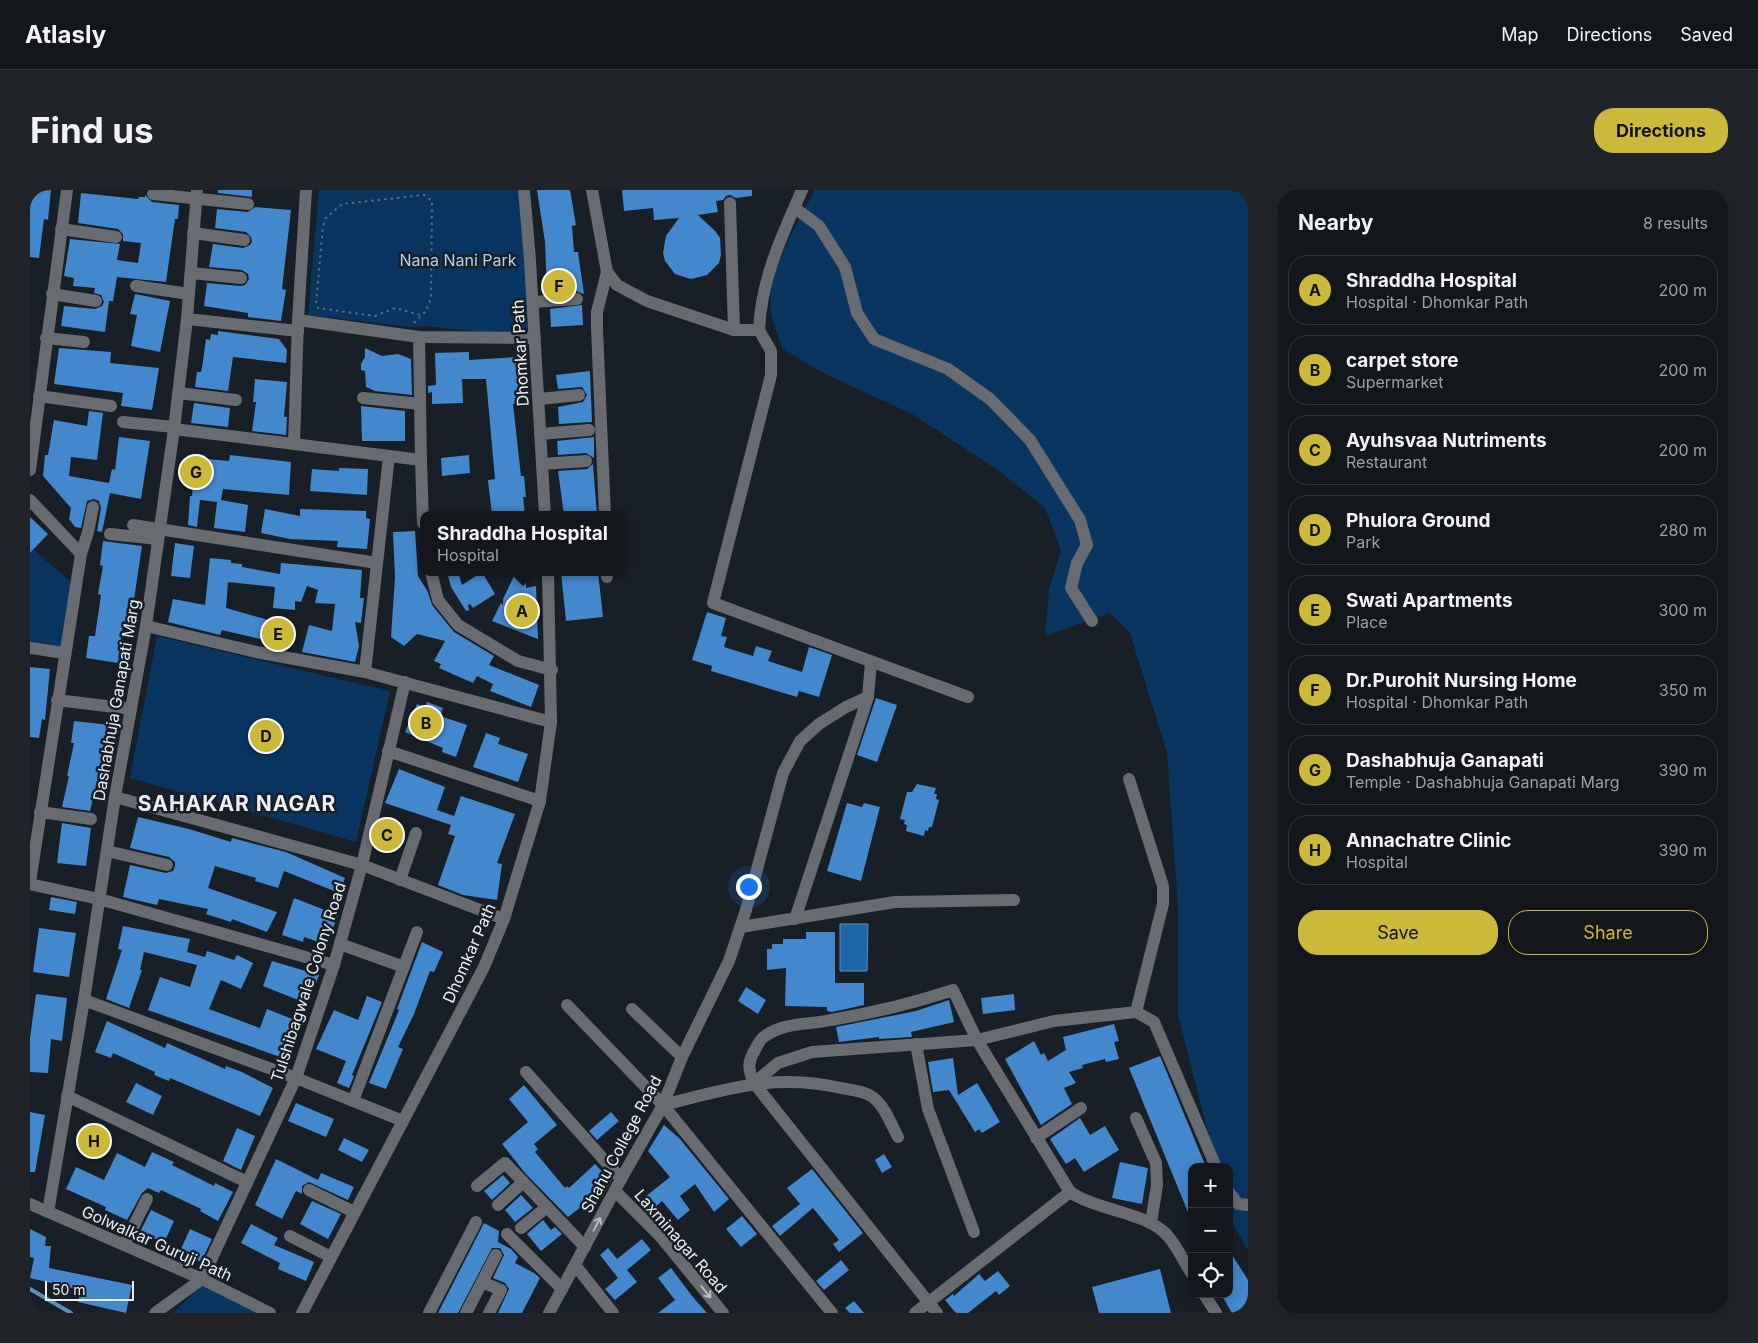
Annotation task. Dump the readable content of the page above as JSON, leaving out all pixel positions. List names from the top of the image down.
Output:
{
  "streets": {
    "street": [
      "Dhomkar Path",
      "Dashabhuja Ganapati Marg",
      "Tulshibagwale Colony Road",
      "Shahu College Road",
      "Laxminagar Road",
      "Golwalkar Guruji Path"
    ]
  },
  "crossings": [
    ["Dashabhuja Ganapati Marg", "Golwalkar Guruji Path"],
    ["Tulshibagwale Colony Road", "Golwalkar Guruji Path"],
    ["Shahu College Road", "Laxminagar Road"]
  ],
  "districts": ["SAHAKAR NAGAR"],
  "parks": ["Nana Nani Park"],
  "scale_bar": "50 m",
  "page": {
    "header": "Atlasly",
    "nav": ["Map", "Directions", "Saved"],
    "buttons": [
      "Directions",
      ["Save", "Share"]
    ],
    "title": "Find us",
    "heading": ["Nearby", "8 results"],
    "list": [
      {
        "mark": "A",
        "name": "Shraddha Hospital",
        "note": "Hospital · Dhomkar Path",
        "value": "200 m"
      },
      {
        "mark": "B",
        "name": "carpet store",
        "note": "Supermarket",
        "value": "200 m"
      },
      {
        "mark": "C",
        "name": "Ayuhsvaa Nutriments",
        "note": "Restaurant",
        "value": "200 m"
      },
      {
        "mark": "D",
        "name": "Phulora Ground",
        "note": "Park",
        "value": "280 m"
      },
      {
        "mark": "E",
        "name": "Swati Apartments",
        "note": "Place",
        "value": "300 m"
      },
      {
        "mark": "F",
        "name": "Dr.Purohit Nursing Home",
        "note": "Hospital · Dhomkar Path",
        "value": "350 m"
      },
      {
        "mark": "G",
        "name": "Dashabhuja Ganapati",
        "note": "Temple · Dashabhuja Ganapati Marg",
        "value": "390 m"
      },
      {
        "mark": "H",
        "name": "Annachatre Clinic",
        "note": "Hospital",
        "value": "390 m"
      }
    ],
    "pins": [
      "F",
      "G",
      "A",
      "E",
      "B",
      "D",
      "C",
      "H"
    ],
    "popup": ["Shraddha Hospital", "Hospital"],
    "map_buttons": ["+", "−"],
    "scale": "50 m"
  }
}
